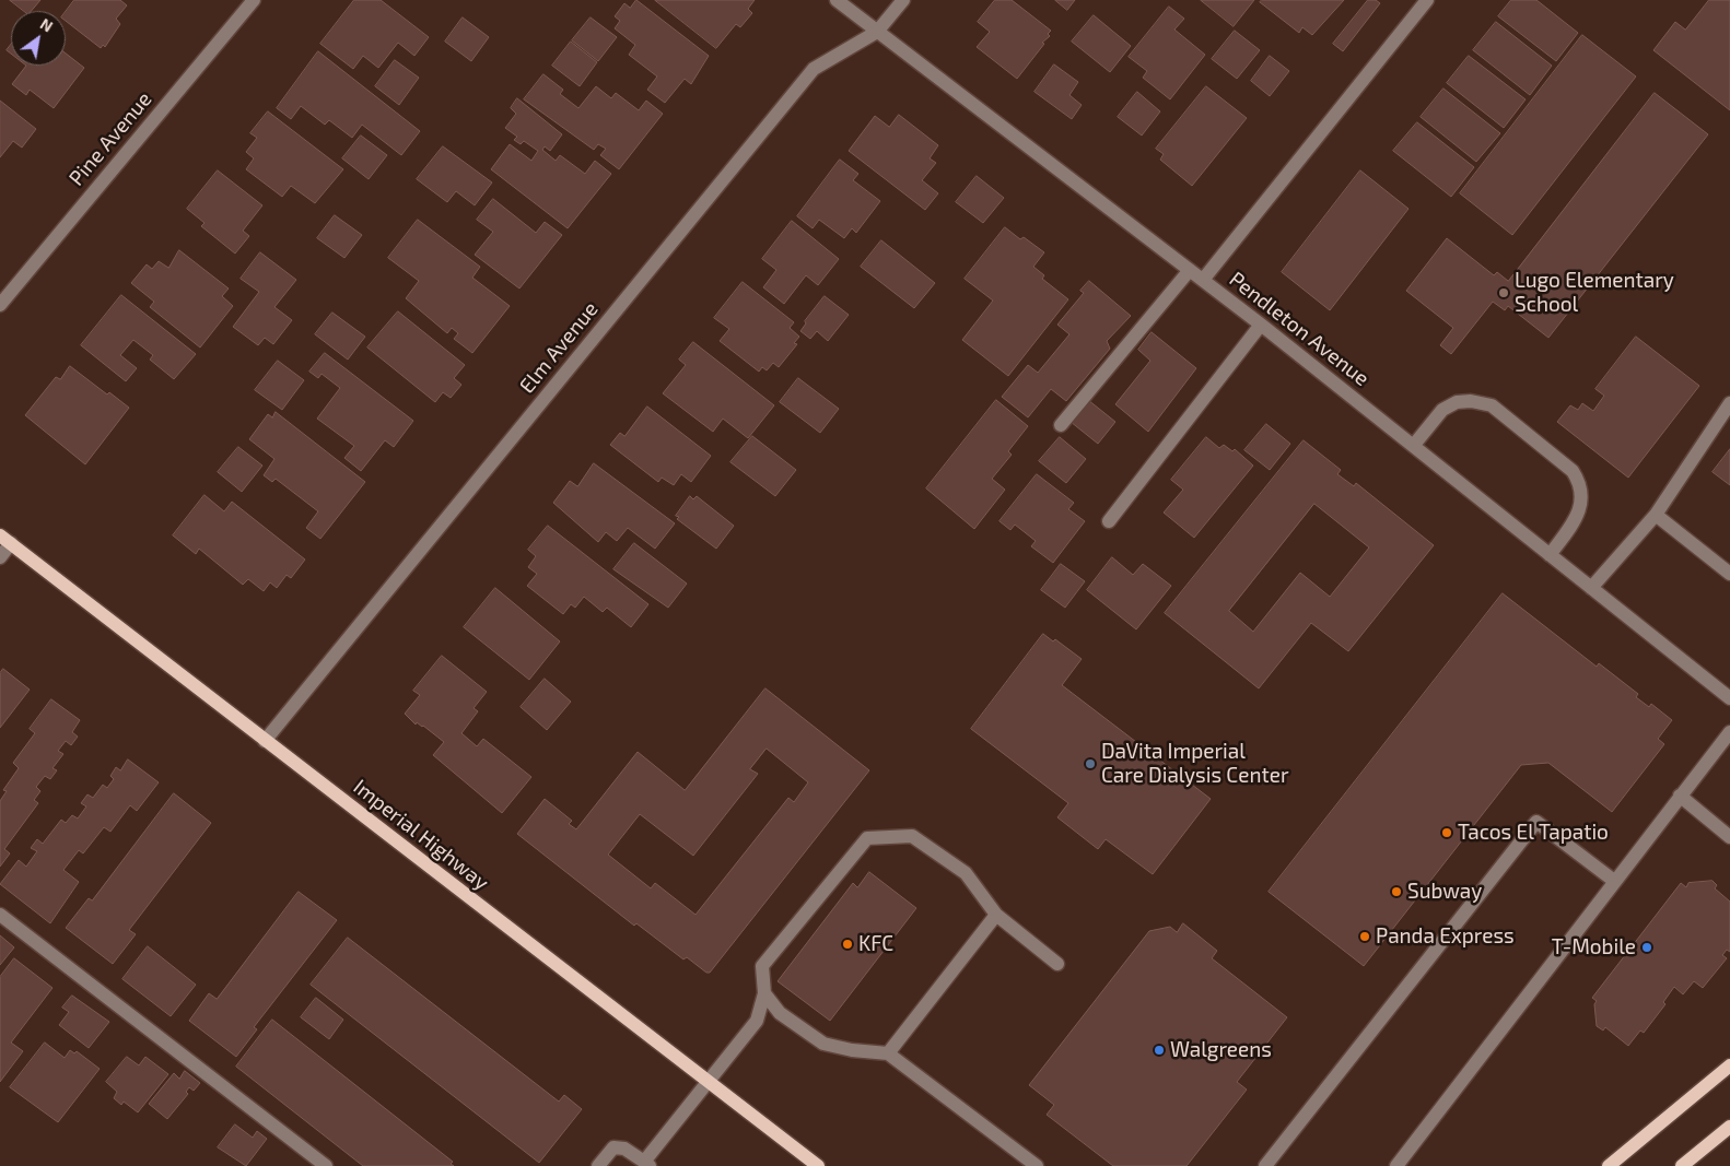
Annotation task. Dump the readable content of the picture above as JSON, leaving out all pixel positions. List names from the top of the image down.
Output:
{
  "streets": {
    "main road": ["Imperial Highway"],
    "street": ["Pine Avenue", "Pendleton Avenue", "Elm Avenue"]
  },
  "crossings": [
    ["Pendleton Avenue", "Elm Avenue"],
    ["Elm Avenue", "Imperial Highway"]
  ],
  "places": [
    "Lugo Elementary School",
    "DaVita Imperial Care Dialysis Center",
    "Tacos El Tapatio",
    "Subway",
    "Panda Express",
    "KFC",
    "T-Mobile",
    "Walgreens"
  ],
  "north": "top right"
}
